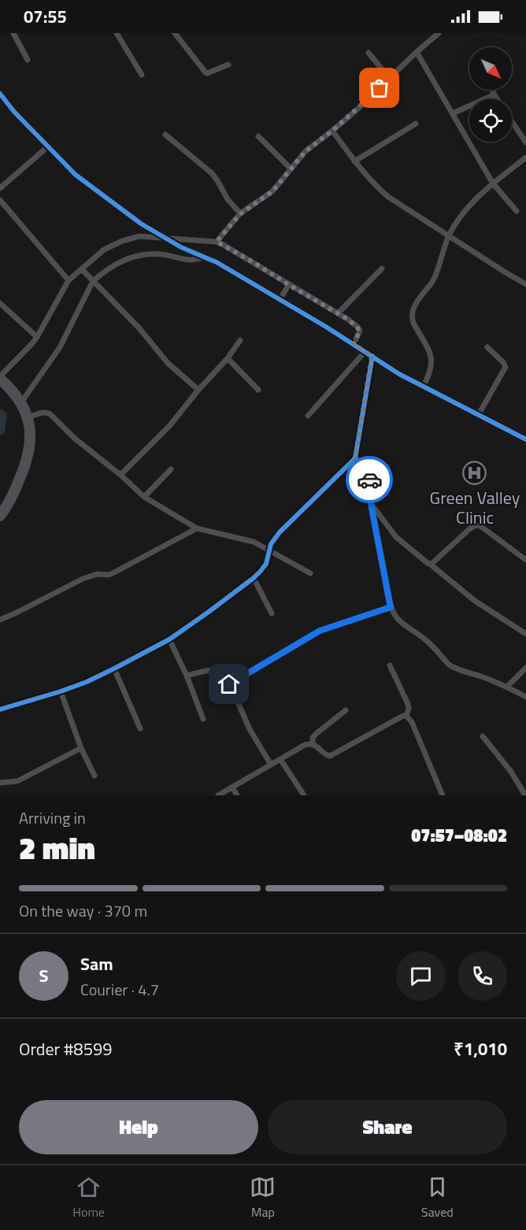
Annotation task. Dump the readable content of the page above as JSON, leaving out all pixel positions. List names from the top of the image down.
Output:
{
  "places": {
    "hospital": ["Green Valley Clinic"]
  },
  "north": "bottom right",
  "page": {
    "status": "07:55",
    "heading": ["2 min", "Arriving in", "07:57–08:02"],
    "panel": [
      "Sam",
      "Courier · 4.7",
      "Order #8599",
      "₹1,010"
    ],
    "bar": "On the way · 370 m",
    "round": "S",
    "buttons": ["Help", "Share"],
    "tabs": ["Home", "Map", "Saved"]
  }
}
